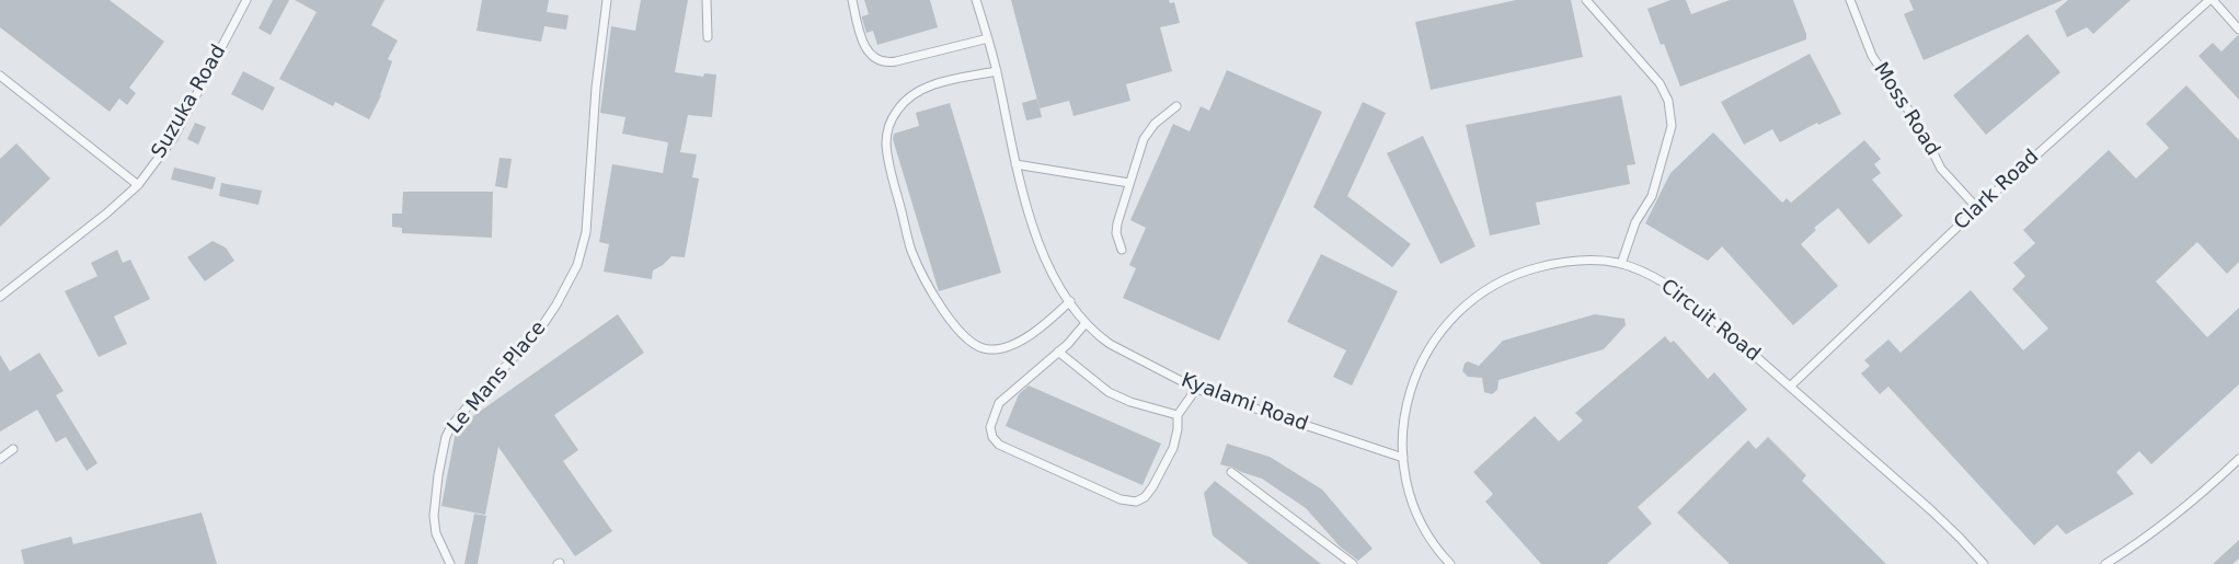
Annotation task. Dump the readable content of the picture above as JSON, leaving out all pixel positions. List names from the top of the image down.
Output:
{
  "streets": {
    "lane": [
      "Suzuka Road",
      "Moss Road",
      "Clark Road",
      "Circuit Road",
      "Le Mans Place",
      "Kyalami Road"
    ]
  },
  "crossings": [
    ["Moss Road", "Clark Road"],
    ["Clark Road", "Circuit Road"],
    ["Circuit Road", "Kyalami Road"]
  ]
}
